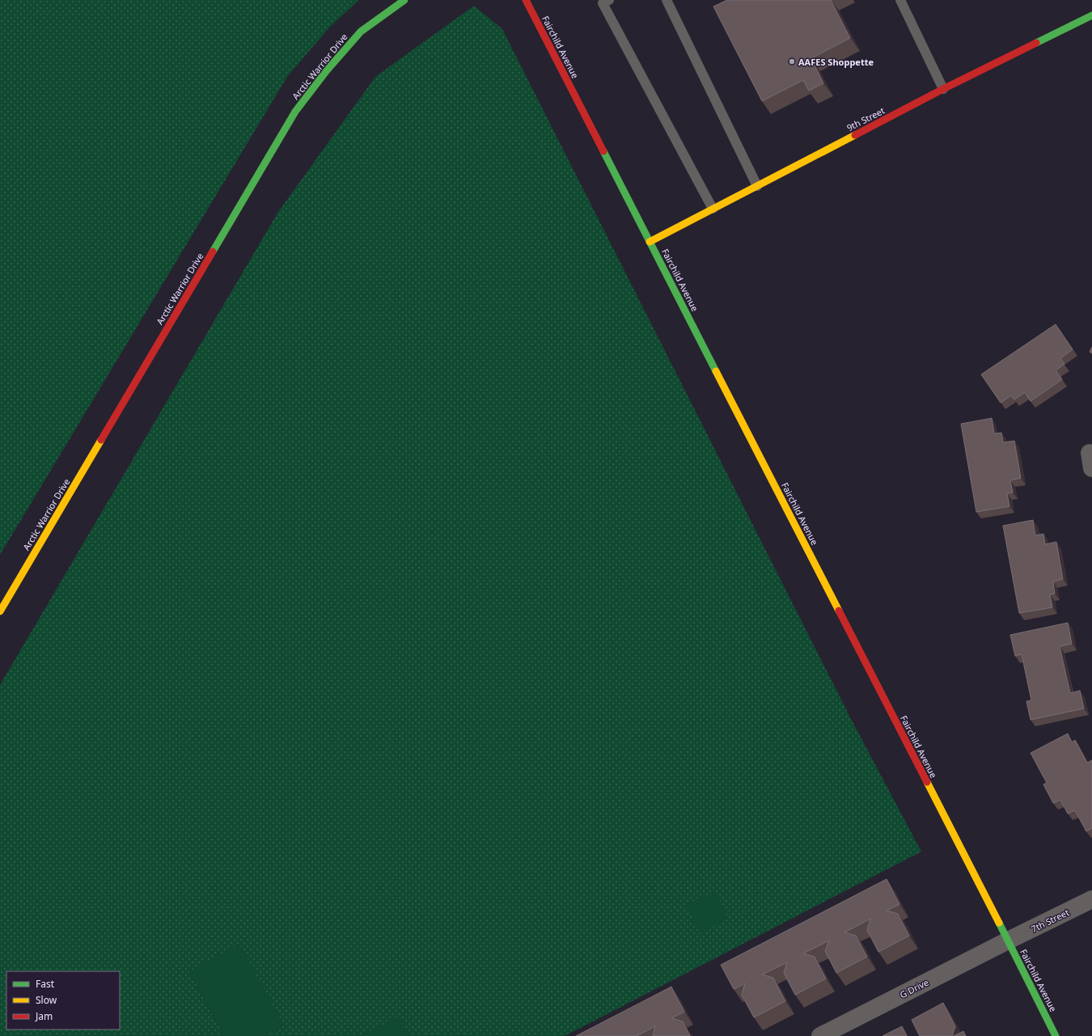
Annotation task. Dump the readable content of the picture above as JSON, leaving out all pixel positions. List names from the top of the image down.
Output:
{
  "streets": {
    "street": [
      "Fairchild Avenue",
      "Arctic Warrior Drive",
      "9th Street",
      "7th Street",
      "G Drive"
    ]
  },
  "crossings": [
    ["Fairchild Avenue", "9th Street"],
    ["Fairchild Avenue", "7th Street"],
    ["Fairchild Avenue", "G Drive"],
    ["7th Street", "G Drive"]
  ],
  "places": ["AAFES Shoppette"],
  "legend": ["Fast", "Slow", "Jam"]
}
